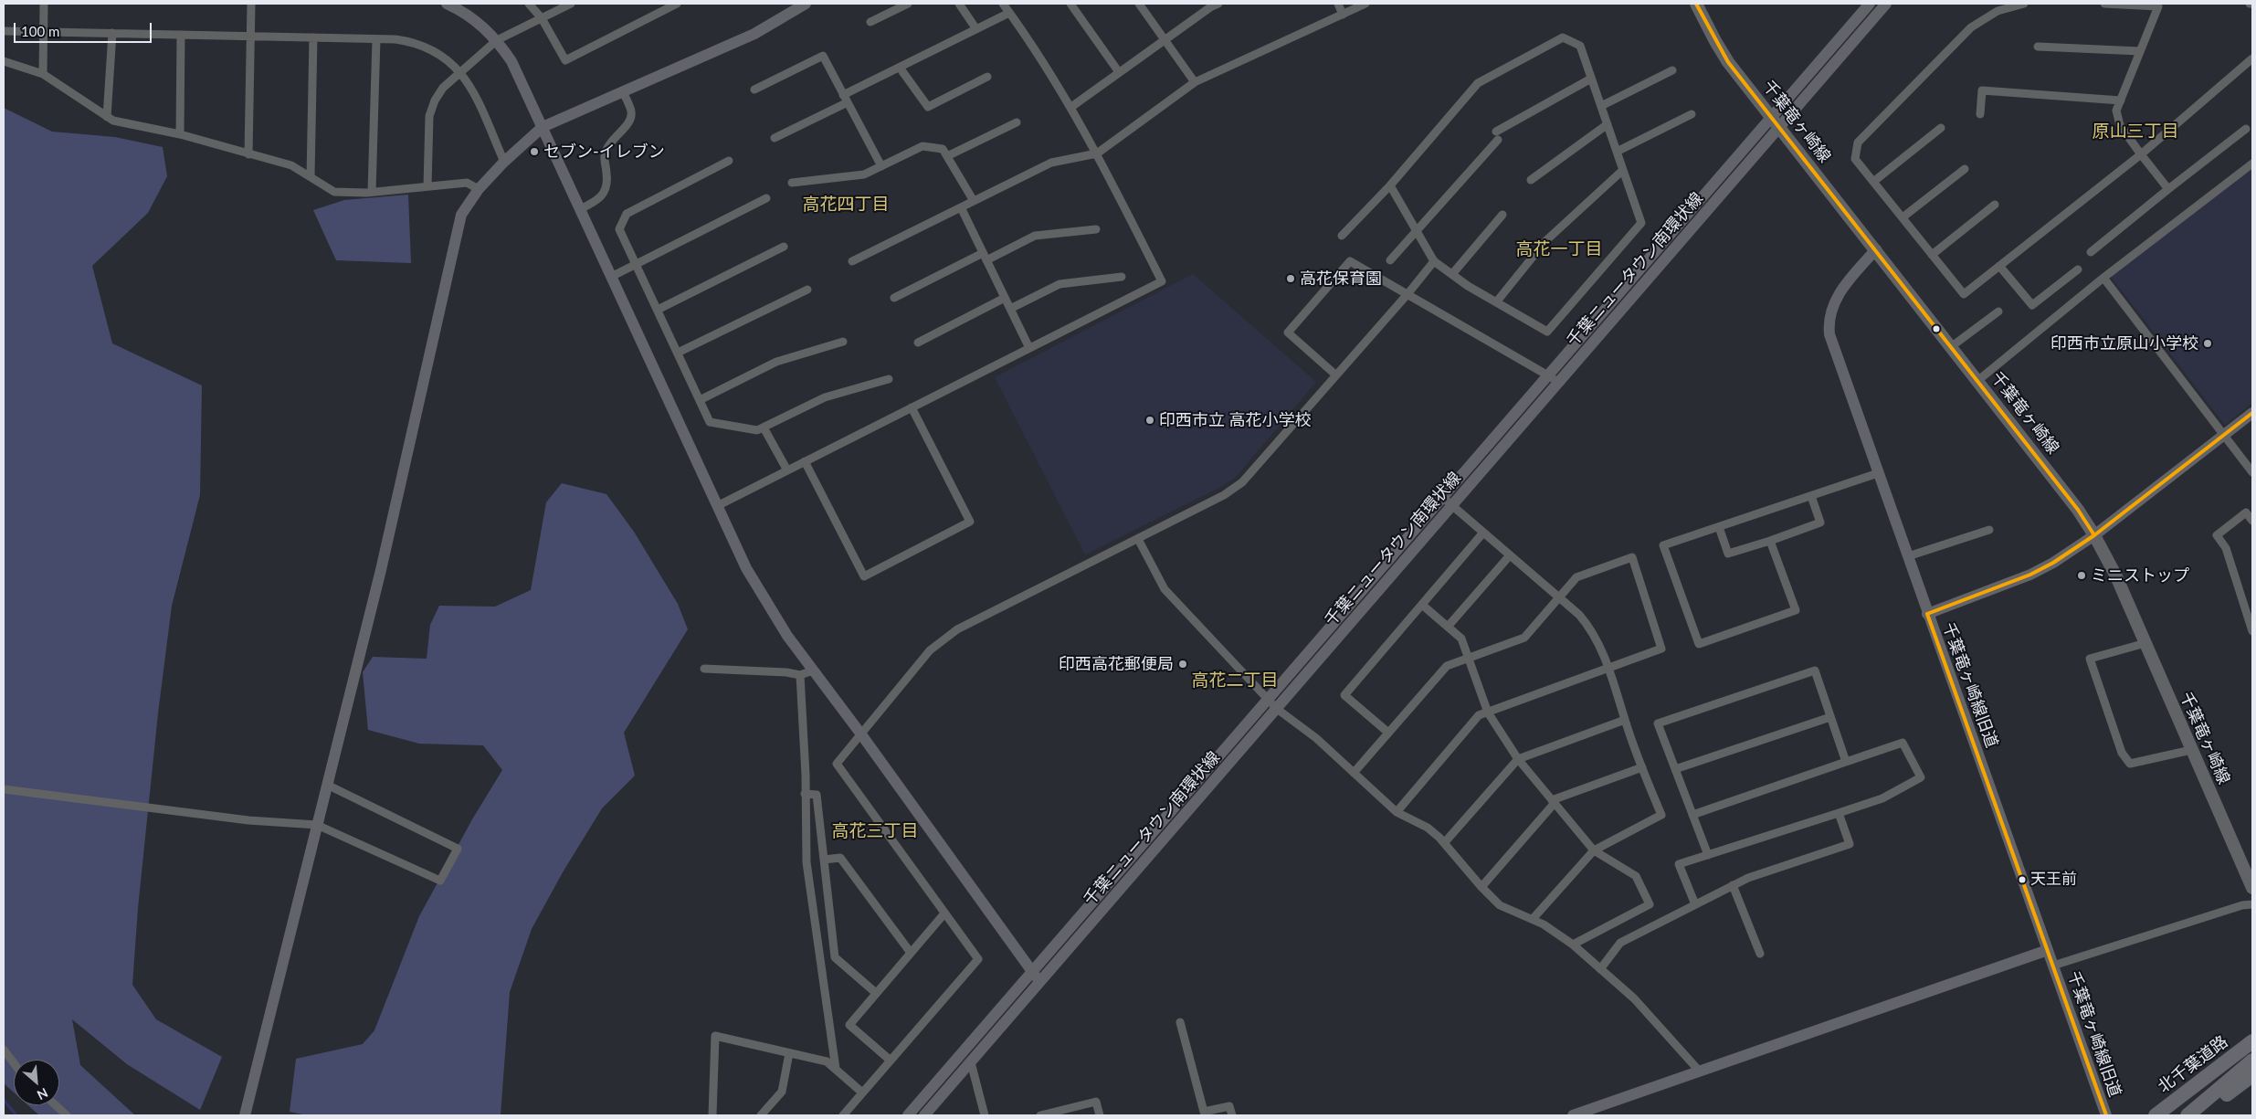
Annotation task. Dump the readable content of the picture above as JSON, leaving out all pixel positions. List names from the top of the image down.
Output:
{
  "streets": {
    "highway": ["北千葉道路"],
    "main road": ["千葉竜ヶ崎線"],
    "street": ["千葉ニュータウン南環状線", "千葉竜ヶ崎線旧道"]
  },
  "crossings": [
    ["千葉竜ヶ崎線", "千葉ニュータウン南環状線"],
    ["千葉竜ヶ崎線", "千葉竜ヶ崎線旧道"]
  ],
  "districts": [
    "原山三丁目",
    "高花四丁目",
    "高花一丁目",
    "高花二丁目",
    "高花三丁目"
  ],
  "places": [
    "セブン-イレブン",
    "高花保育園",
    "印西市立原山小学校",
    "印西市立 高花小学校",
    "ミニストップ",
    "印西高花郵便局",
    "天王前"
  ],
  "scale_bar": "100 m",
  "north": "bottom right"
}
